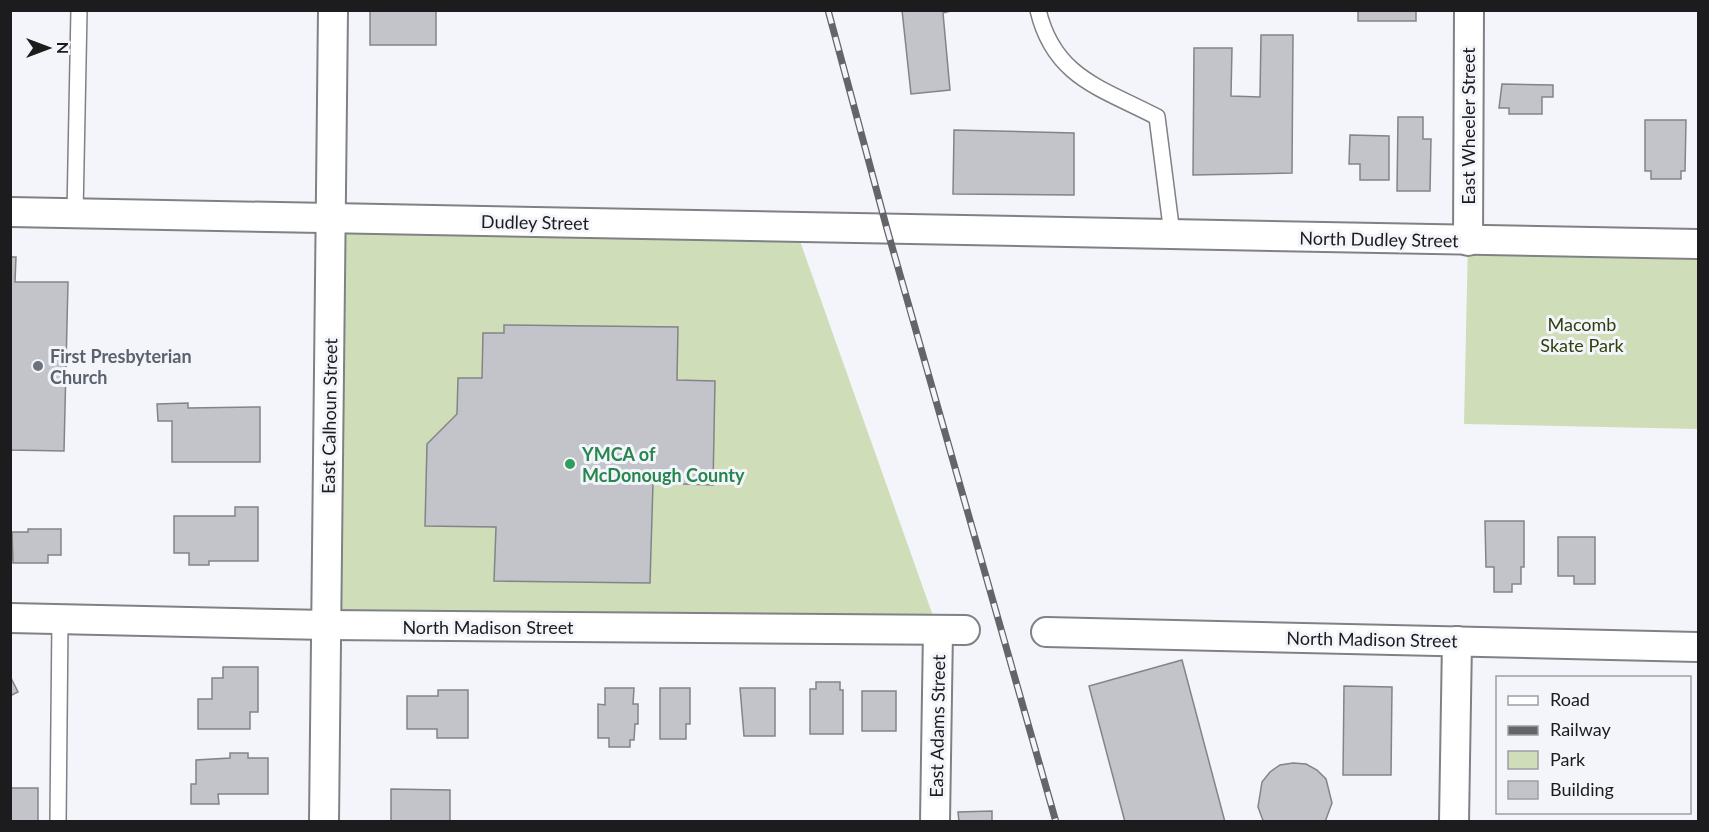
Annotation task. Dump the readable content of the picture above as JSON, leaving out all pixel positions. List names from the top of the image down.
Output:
{
  "streets": {
    "street": [
      "East Wheeler Street",
      "Dudley Street",
      "North Dudley Street",
      "East Calhoun Street",
      "North Madison Street",
      "East Adams Street"
    ]
  },
  "crossings": [
    ["East Wheeler Street", "North Dudley Street"],
    ["Dudley Street", "North Dudley Street"],
    ["Dudley Street", "East Calhoun Street"],
    ["East Calhoun Street", "North Madison Street"],
    ["North Madison Street", "East Adams Street"]
  ],
  "parks": ["Macomb Skate Park"],
  "places": ["First Presbyterian Church", "YMCA of McDonough County"],
  "legend": [
    "Road",
    "Railway",
    "Park",
    "Building"
  ],
  "north": "right"
}
